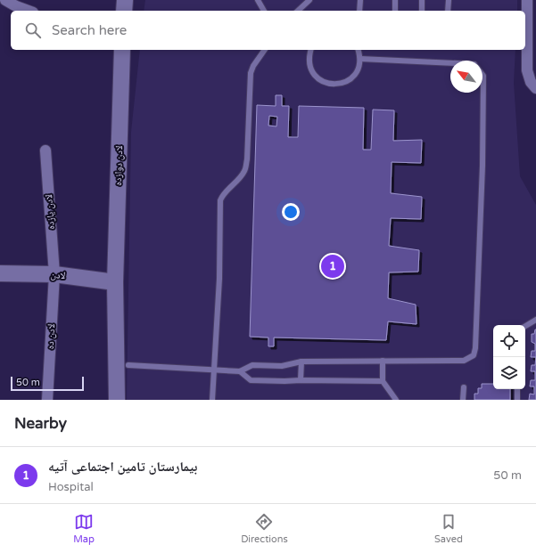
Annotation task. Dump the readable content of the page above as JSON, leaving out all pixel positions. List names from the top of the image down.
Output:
{
  "streets": {
    "street": [
      "لادن دوازده",
      "لادن یازده",
      "لادن",
      "لادن ده"
    ]
  },
  "crossings": [
    ["لادن دوازده", "لادن"],
    ["لادن یازده", "لادن"],
    ["لادن یازده", "لادن ده"],
    ["لادن", "لادن ده"]
  ],
  "scale_bar": "50 m",
  "north": "top left",
  "page": {
    "search": "Search here",
    "pins": "1",
    "scale": "50 m",
    "heading": "Nearby",
    "list": [
      {
        "mark": "1",
        "name": "بیمارستان تامین اجتماعی آتیه",
        "note": "Hospital",
        "value": "50 m"
      }
    ],
    "nav": ["Map", "Directions", "Saved"]
  }
}
